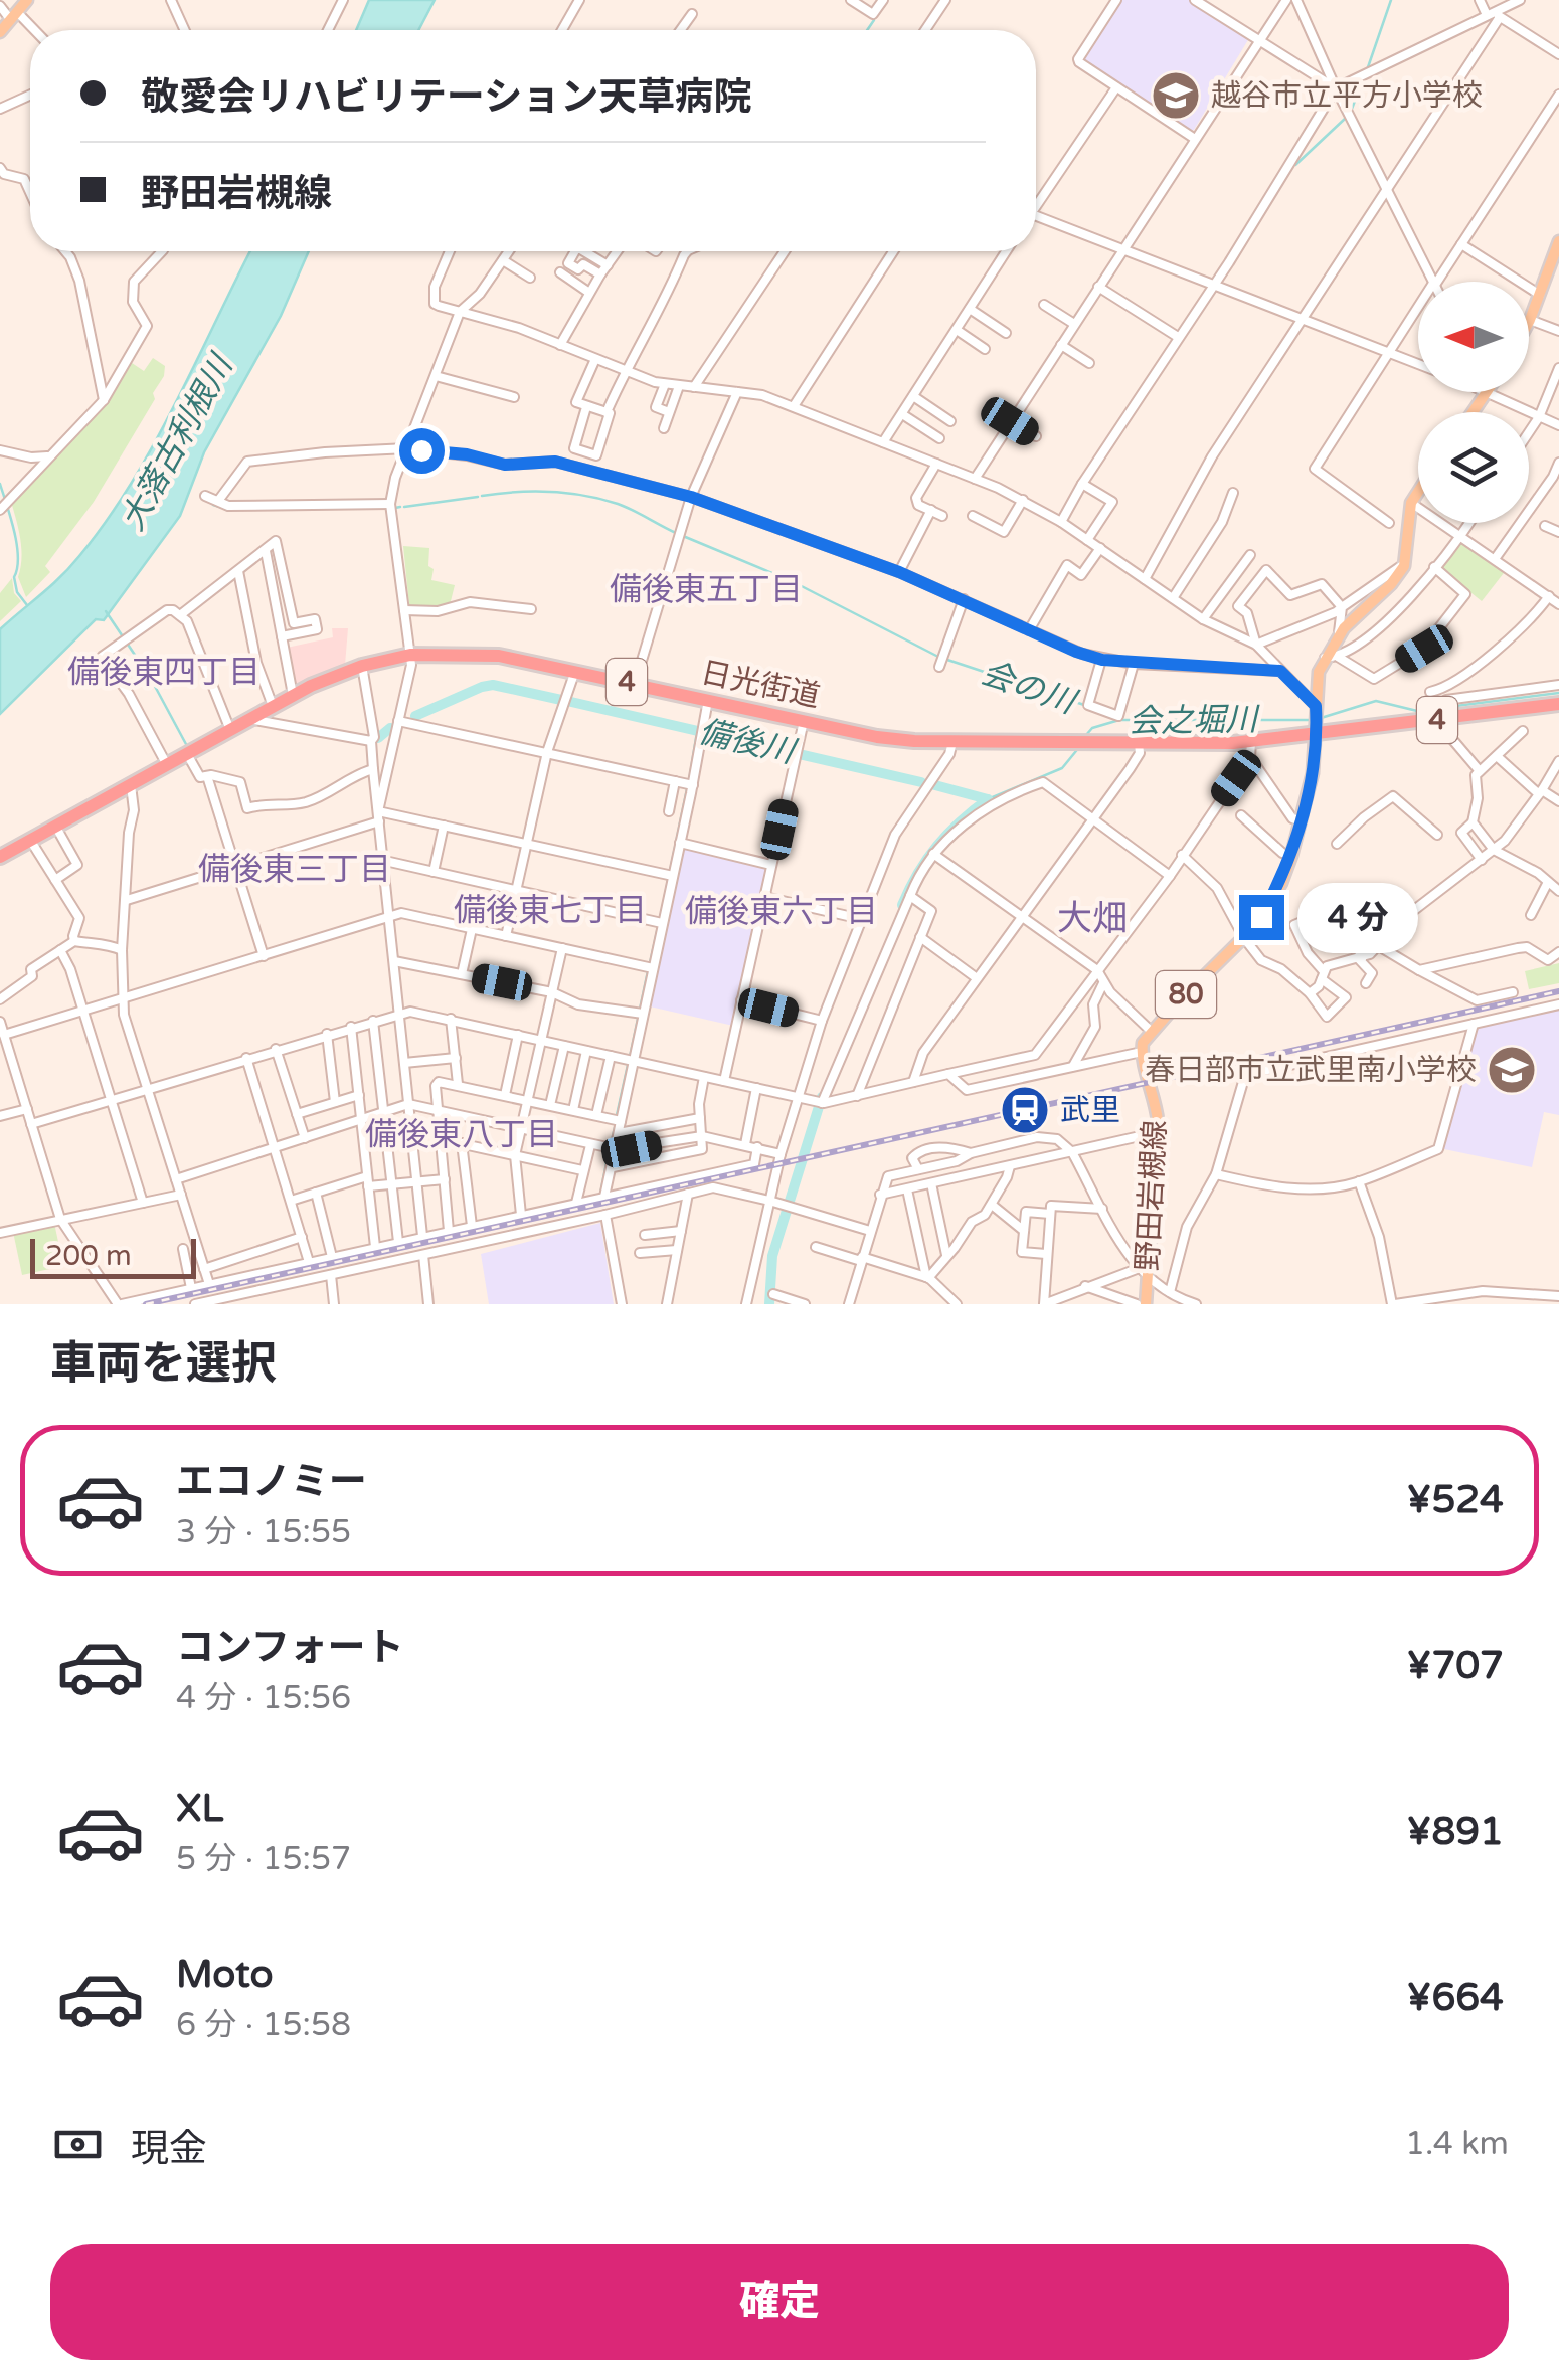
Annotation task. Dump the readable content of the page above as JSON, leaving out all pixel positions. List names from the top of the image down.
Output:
{
  "streets": {
    "highway": ["4", "日光街道"],
    "main road": ["80", "野田岩槻線"]
  },
  "crossings": [
    ["日光街道", "80"],
    ["80", "野田岩槻線"]
  ],
  "districts": [
    "備後東五丁目",
    "備後東四丁目",
    "備後東三丁目",
    "備後東七丁目",
    "備後東六丁目",
    "大畑",
    "備後東八丁目"
  ],
  "water": [
    "大落古利根川",
    "会の川",
    "会之堀川",
    "備後川"
  ],
  "places": {
    "school or university": ["越谷市立平方小学校", "春日部市立武里南小学校"],
    "station": ["武里"]
  },
  "scale_bar": "200 m",
  "north": "left",
  "page": {
    "banner": ["敬愛会リハビリテーション天草病院", "野田岩槻線"],
    "bubble": "4 分",
    "scale": "200 m",
    "heading": "車両を選択",
    "list": [
      {
        "name": "エコノミー",
        "note": "3 分 · 15:55",
        "value": "¥524"
      },
      {
        "name": "コンフォート",
        "note": "4 分 · 15:56",
        "value": "¥707"
      },
      {
        "name": "XL",
        "note": "5 分 · 15:57",
        "value": "¥891"
      },
      {
        "name": "Moto",
        "note": "6 分 · 15:58",
        "value": "¥664"
      }
    ],
    "pay": ["現金", "1.4 km"],
    "buttons": "確定"
  }
}
